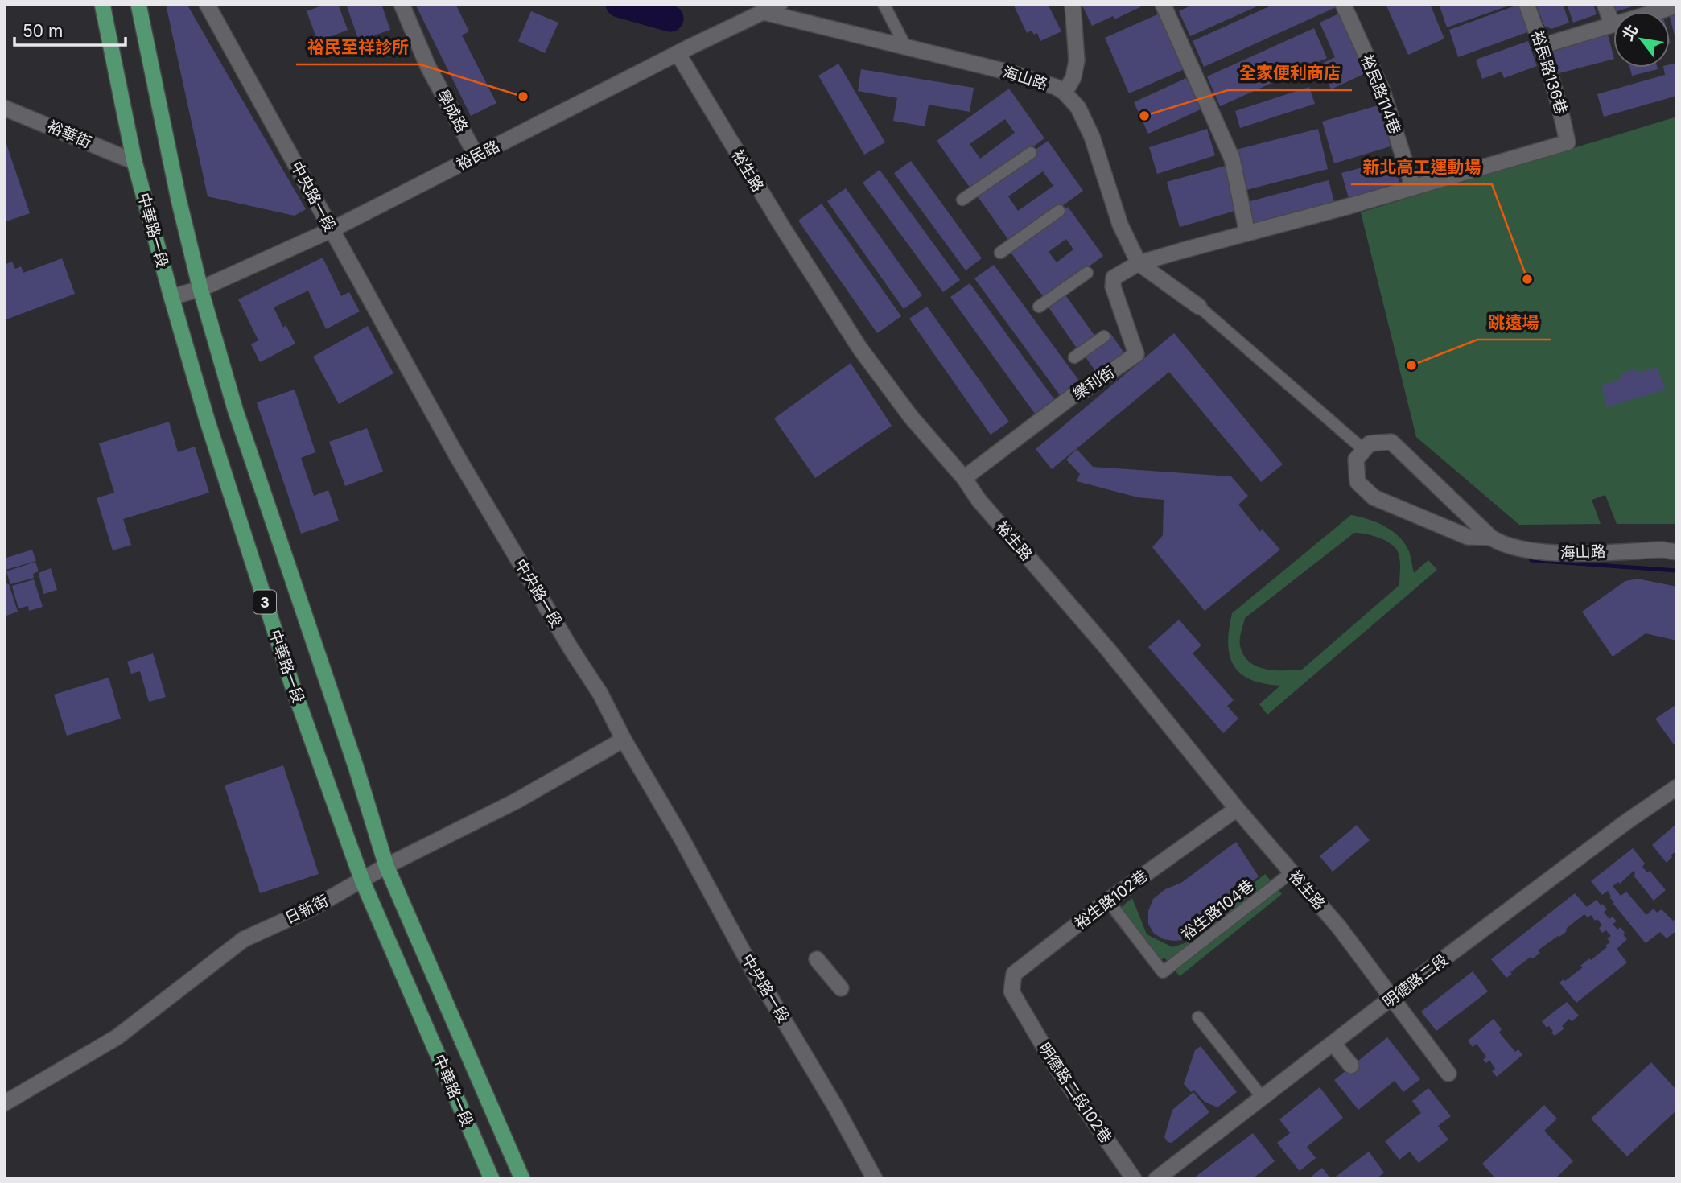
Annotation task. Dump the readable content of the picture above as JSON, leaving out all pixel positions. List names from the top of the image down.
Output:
{
  "streets": {
    "main road": ["中華路一段", "3"],
    "street": [
      "裕民路136巷",
      "海山路",
      "裕民路114巷",
      "學成路",
      "裕華街",
      "裕民路",
      "裕生路",
      "中央路一段",
      "樂利街",
      "裕生路102巷",
      "日新街",
      "裕生路104巷",
      "明德路二段",
      "明德路二段102巷"
    ]
  },
  "crossings": [
    ["裕民路136巷", "裕民路114巷"],
    ["海山路", "裕民路"],
    ["海山路", "樂利街"],
    ["學成路", "裕民路"],
    ["裕華街", "中華路一段"],
    ["裕民路", "裕生路"],
    ["裕民路", "中央路一段"],
    ["裕民路", "中華路一段"],
    ["裕生路", "樂利街"],
    ["裕生路", "裕生路102巷"],
    ["裕生路", "裕生路104巷"],
    ["裕生路", "明德路二段"],
    ["中央路一段", "日新街"],
    ["中華路一段", "日新街"],
    ["裕生路102巷", "裕生路104巷"],
    ["裕生路102巷", "明德路二段102巷"]
  ],
  "places": [
    "裕民至祥診所",
    "全家便利商店",
    "新北高工運動場",
    "跳遠場"
  ],
  "scale_bar": "50 m",
  "north": "top left"
}
